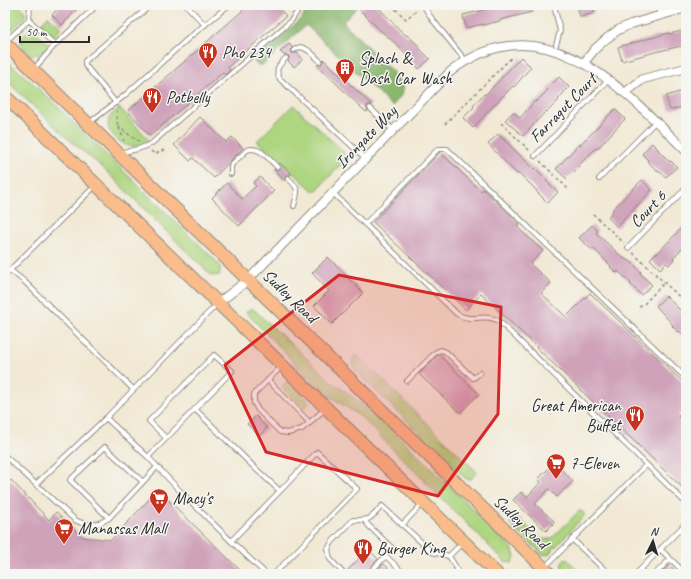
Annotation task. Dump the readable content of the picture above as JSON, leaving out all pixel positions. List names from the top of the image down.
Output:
{
  "streets": {
    "main road": ["Sudley Road"],
    "street": ["Irongate Way"],
    "lane": ["Farragut Court", "Court 6"]
  },
  "crossings": [
    ["Farragut Court", "Irongate Way"],
    ["Irongate Way", "Sudley Road"]
  ],
  "places": {
    "restaurant": [
      "Pho 234",
      "Potbelly",
      "Great American Buffet",
      "Burger King"
    ],
    "building": ["Splash & Dash Car Wash"],
    "supermarket": ["7-Eleven", "Macy's", "Manassas Mall"]
  },
  "scale_bar": "50 m",
  "north": "top"
}
